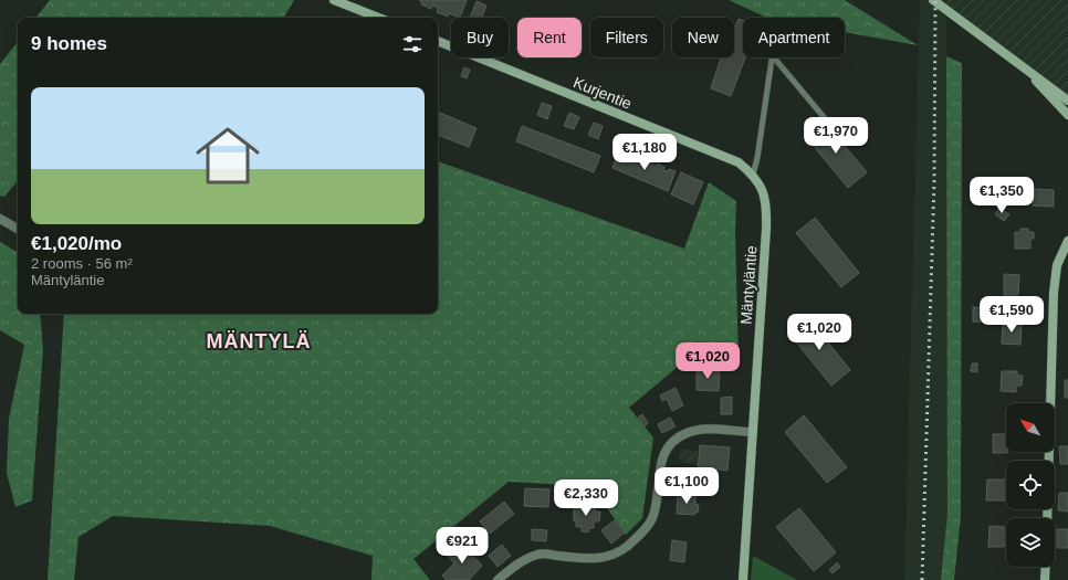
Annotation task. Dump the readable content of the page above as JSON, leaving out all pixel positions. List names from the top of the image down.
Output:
{
  "streets": {
    "street": ["Kurjentie", "Mäntyläntie"]
  },
  "crossings": [
    ["Kurjentie", "Mäntyläntie"]
  ],
  "districts": ["MÄNTYLÄ"],
  "north": "top left",
  "page": {
    "chip": [
      "Buy",
      "Rent",
      "Filters",
      "New",
      "Apartment"
    ],
    "heading": "9 homes",
    "list": [
      {
        "name": "€1,020/mo",
        "note": "2 rooms · 56 m² · Mäntyläntie"
      }
    ],
    "price": [
      "€1,970",
      "€1,180",
      "€1,350",
      "€1,590",
      "€1,020",
      "€1,020",
      "€1,100",
      "€2,330",
      "€921"
    ]
  }
}
